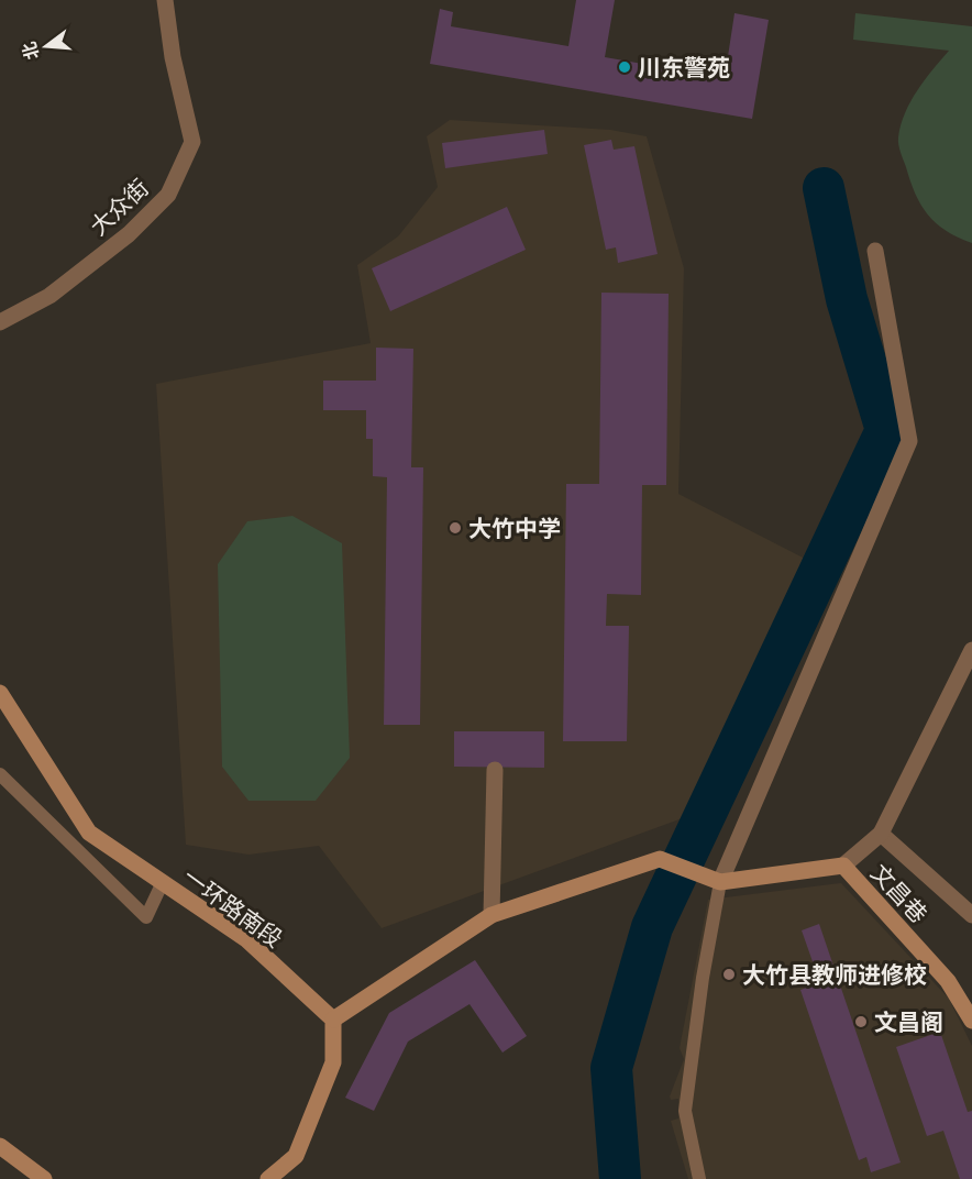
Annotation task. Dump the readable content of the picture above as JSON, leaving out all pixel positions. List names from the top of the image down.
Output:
{
  "streets": {
    "street": ["大众街", "文昌巷", "一环路南段"]
  },
  "places": [
    "川东警苑",
    "大竹中学",
    "大竹县教师进修校",
    "文昌阁"
  ],
  "north": "left"
}
